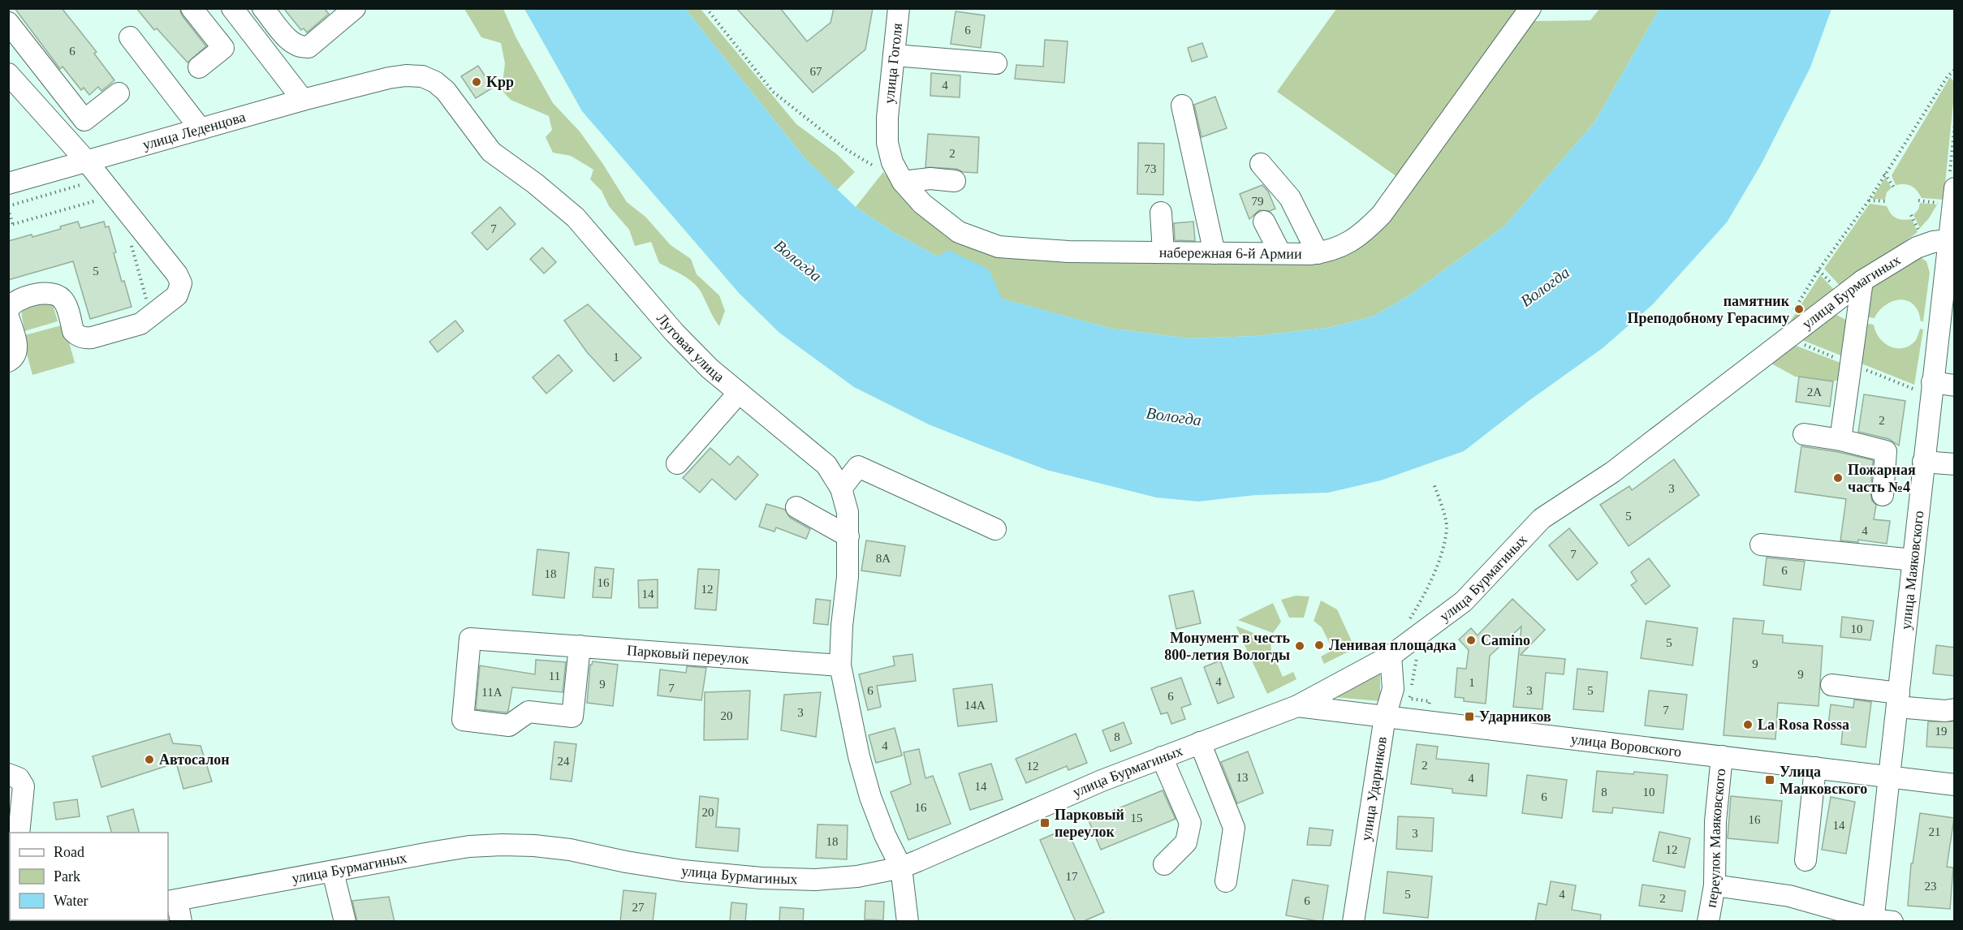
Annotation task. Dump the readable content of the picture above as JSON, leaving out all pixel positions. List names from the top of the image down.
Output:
{
  "streets": {
    "street": [
      "улица Гоголя",
      "улица Леденцова",
      "набережная 6-й Армии",
      "улица Бурмагиных",
      "Луговая улица",
      "улица Маяковского",
      "Парковый переулок",
      "улица Воровского",
      "улица Ударников",
      "переулок Маяковского"
    ]
  },
  "crossings": [
    ["улица Гоголя", "набережная 6-й Армии"],
    ["улица Леденцова", "Луговая улица"],
    ["улица Бурмагиных", "улица Маяковского"],
    ["улица Бурмагиных", "улица Воровского"],
    ["улица Бурмагиных", "улица Ударников"],
    ["Луговая улица", "Парковый переулок"],
    ["улица Маяковского", "улица Воровского"],
    ["улица Воровского", "улица Ударников"],
    ["улица Воровского", "переулок Маяковского"]
  ],
  "water": ["Вологда"],
  "places": {
    "other": [
      "Kpp",
      "памятник Преподобному Герасиму",
      "Пожарная часть №4",
      "Camino",
      "Ленивая площадка",
      "Монумент в честь 800-летия Вологды",
      "La Rosa Rossa",
      "Автосалон"
    ],
    "transit": ["Ударников", "Улица Маяковского", "Парковый переулок"]
  },
  "house_numbers": [
    "6",
    "6",
    "67",
    "4",
    "2",
    "73",
    "79",
    "7",
    "5",
    "1",
    "2А",
    "2",
    "3",
    "5",
    "4",
    "7",
    "8А",
    "6",
    "18",
    "16",
    "12",
    "14",
    "10",
    "5",
    "9",
    "9",
    "11",
    "4",
    "1",
    "9",
    "7",
    "6",
    "3",
    "5",
    "11А",
    "6",
    "14А",
    "7",
    "3",
    "20",
    "19",
    "8",
    "4",
    "24",
    "2",
    "12",
    "13",
    "4",
    "14",
    "8",
    "10",
    "6",
    "16",
    "20",
    "15",
    "16",
    "14",
    "21",
    "3",
    "18",
    "12",
    "17",
    "23",
    "5",
    "4",
    "2",
    "6",
    "27"
  ],
  "legend": ["Road", "Park", "Water"]
}
